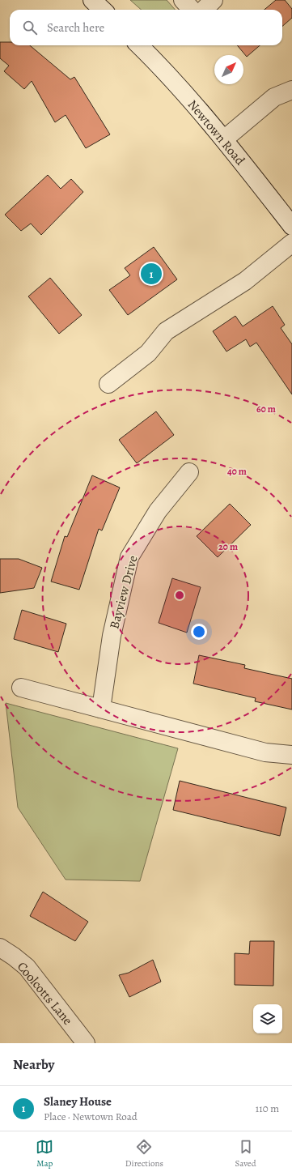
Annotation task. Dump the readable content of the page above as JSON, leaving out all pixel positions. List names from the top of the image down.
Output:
{
  "streets": {
    "street": ["Newtown Road", "Bayview Drive", "Coolcotts Lane"]
  },
  "north": "top right",
  "page": {
    "search": "Search here",
    "pins": "1",
    "heading": "Nearby",
    "list": [
      {
        "mark": "1",
        "name": "Slaney House",
        "note": "Place · Newtown Road",
        "value": "110 m"
      }
    ],
    "nav": ["Map", "Directions", "Saved"]
  },
  "rings": ["60 m", "40 m", "20 m"]
}
